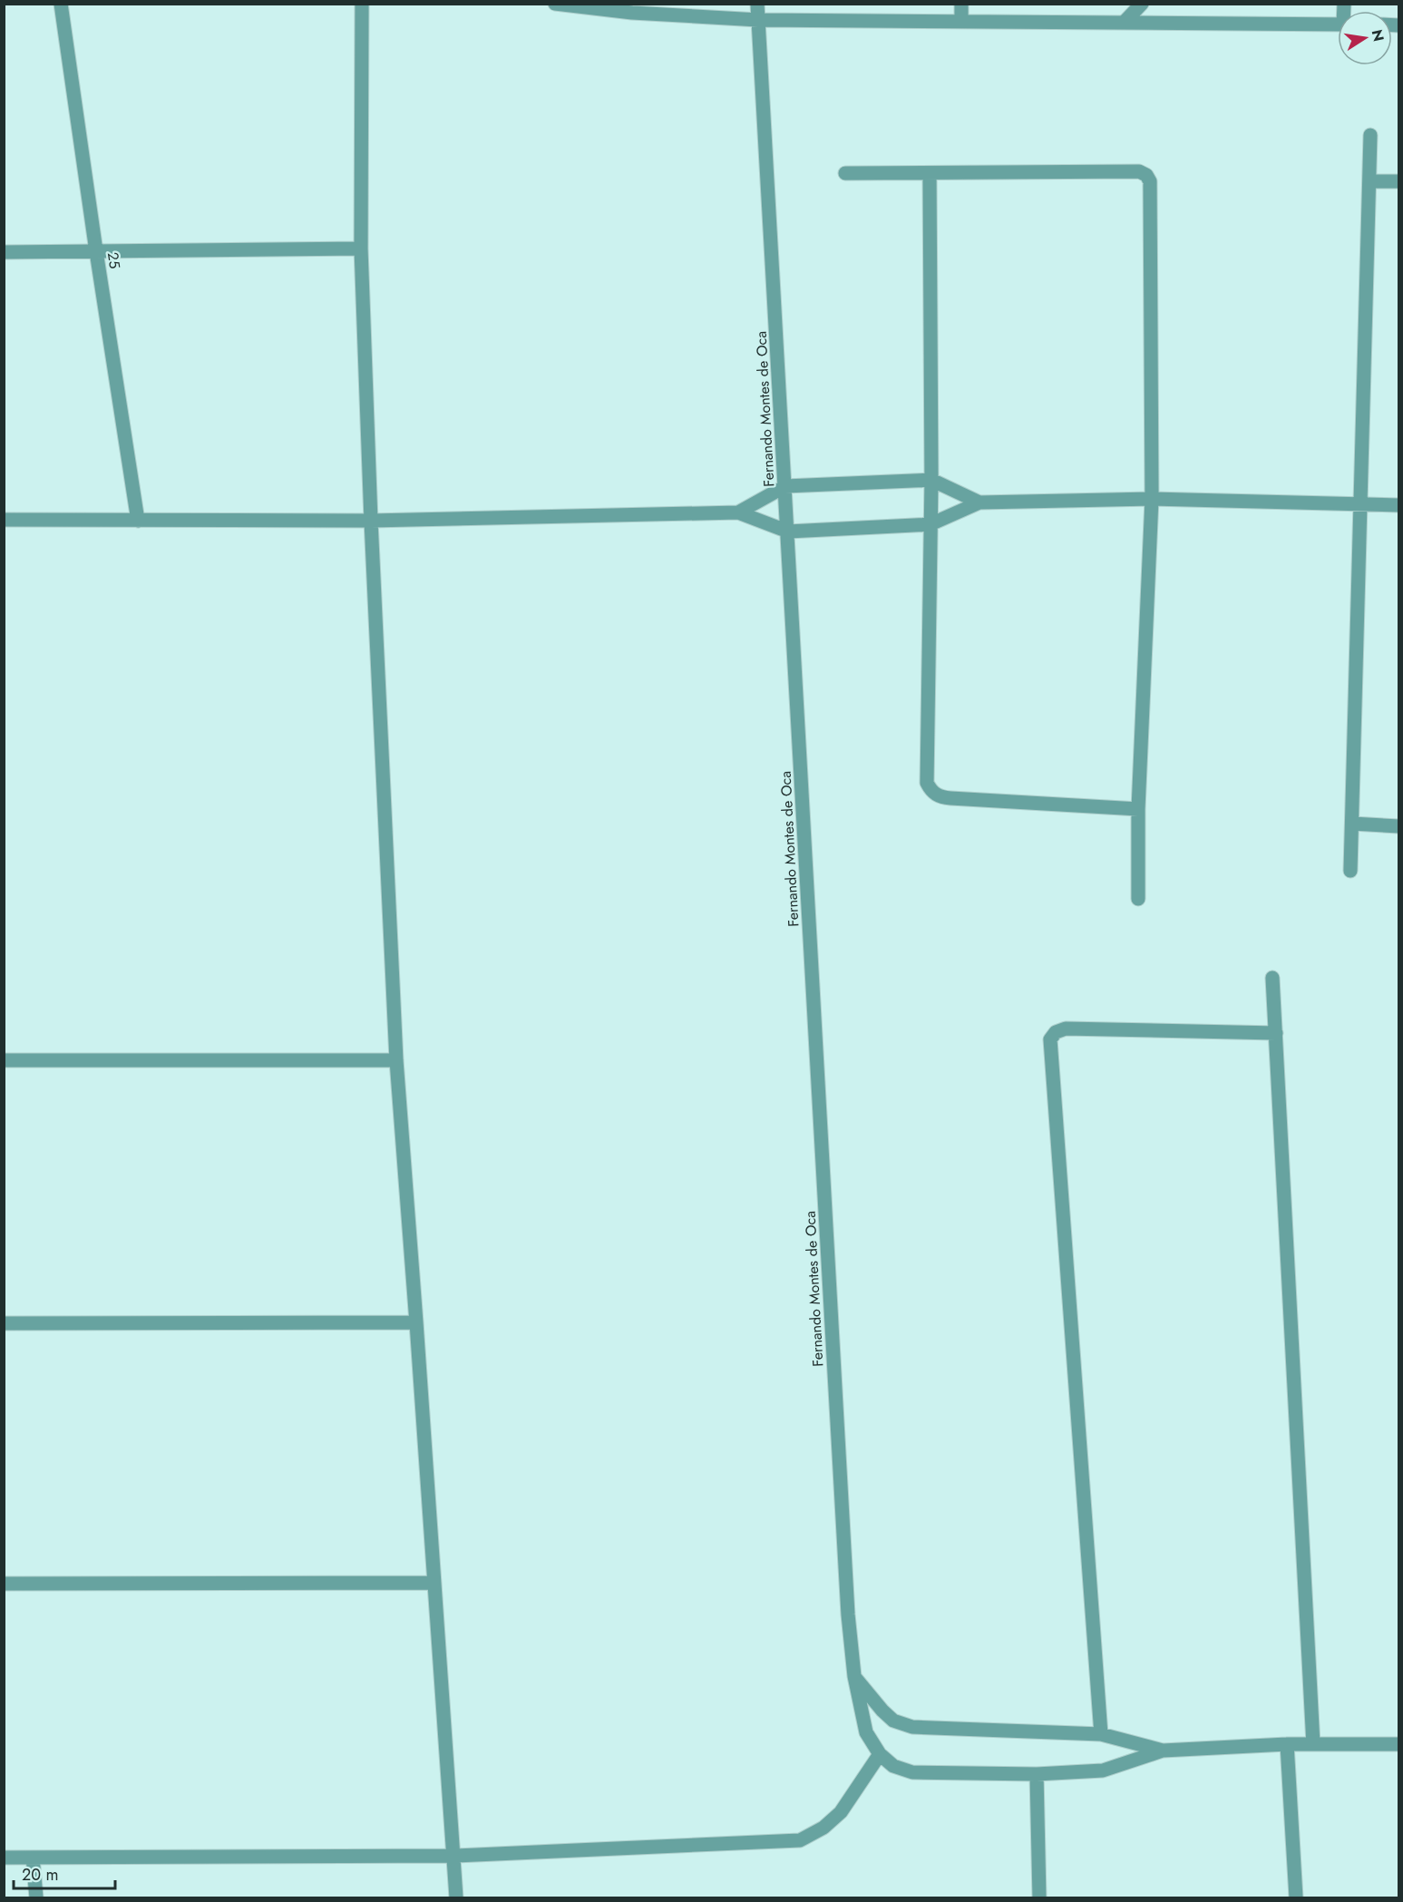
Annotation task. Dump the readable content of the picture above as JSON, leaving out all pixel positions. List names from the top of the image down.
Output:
{
  "streets": {
    "street": ["25", "Fernando Montes de Oca"]
  },
  "scale_bar": "20 m",
  "north": "right"
}
